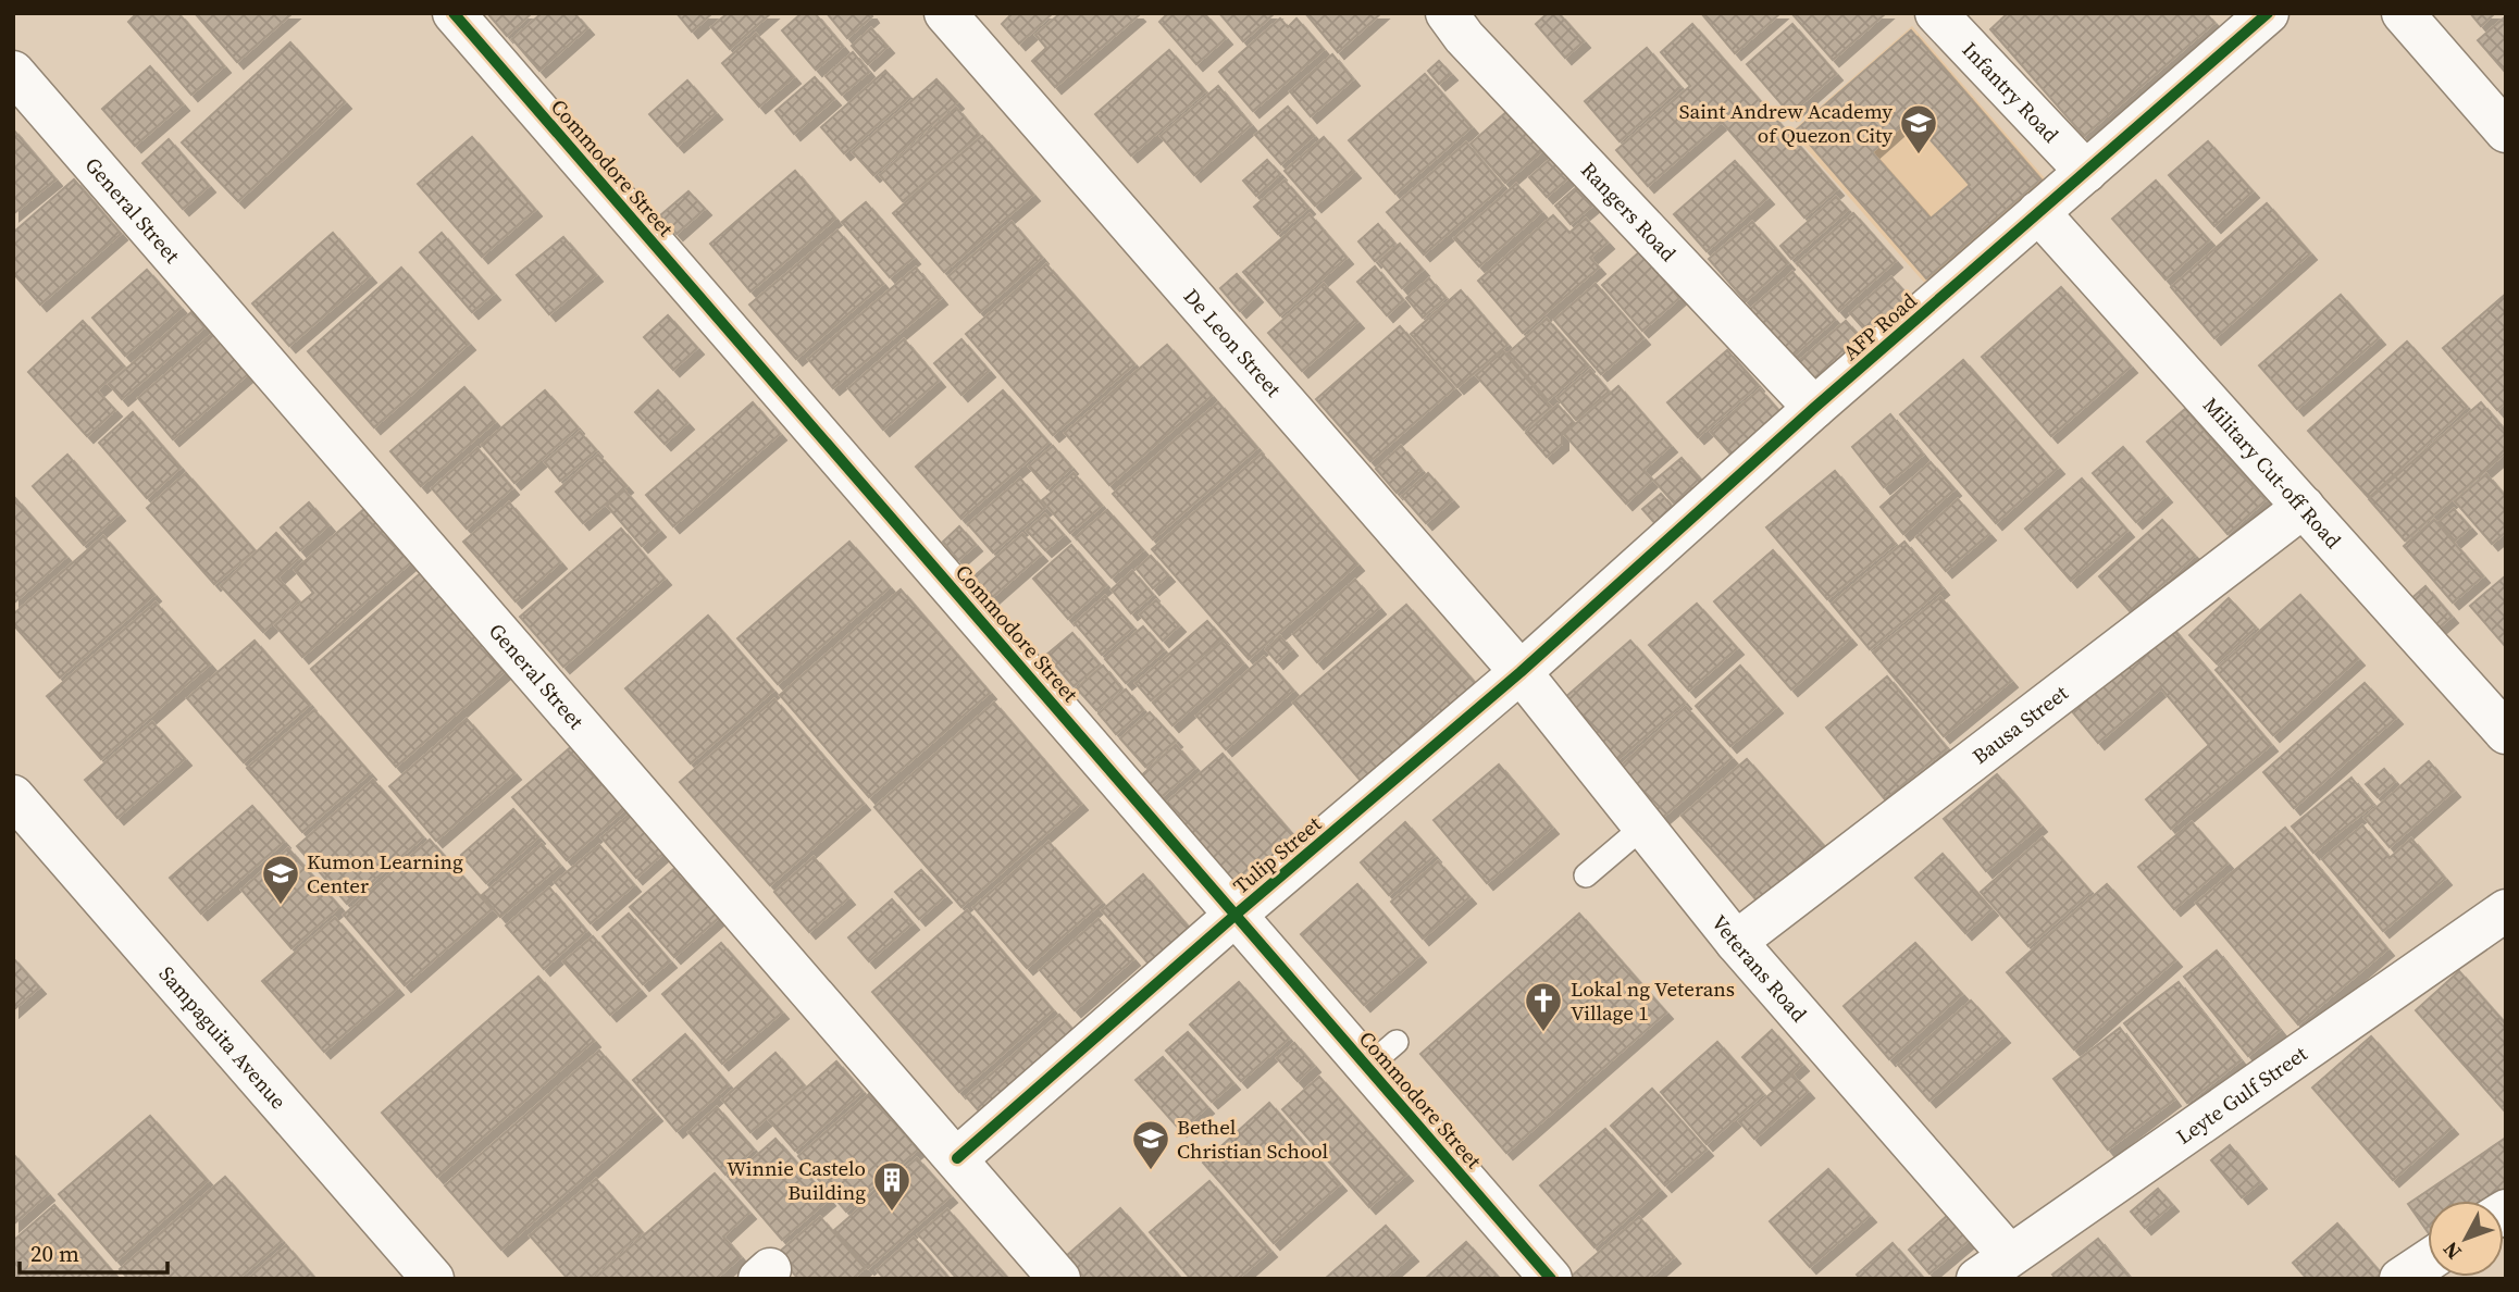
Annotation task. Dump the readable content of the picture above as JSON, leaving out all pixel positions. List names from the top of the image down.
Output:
{
  "streets": {
    "street": [
      "Infantry Road",
      "Commodore Street",
      "General Street",
      "Rangers Road",
      "AFP Road",
      "De Leon Street",
      "Military Cut-off Road",
      "Bausa Street",
      "Tulip Street",
      "Veterans Road",
      "Sampaguita Avenue",
      "Leyte Gulf Street"
    ]
  },
  "crossings": [
    ["Infantry Road", "AFP Road"],
    ["Commodore Street", "Tulip Street"],
    ["General Street", "Tulip Street"],
    ["Rangers Road", "AFP Road"],
    ["AFP Road", "De Leon Street"],
    ["AFP Road", "Military Cut-off Road"],
    ["AFP Road", "Tulip Street"],
    ["AFP Road", "Veterans Road"],
    ["De Leon Street", "Tulip Street"],
    ["De Leon Street", "Veterans Road"],
    ["Military Cut-off Road", "Bausa Street"],
    ["Bausa Street", "Veterans Road"],
    ["Tulip Street", "Veterans Road"],
    ["Veterans Road", "Leyte Gulf Street"]
  ],
  "places": {
    "school or university": ["Saint Andrew Academy of Quezon City", "Kumon Learning Center", "Bethel Christian School"],
    "church": ["Lokal ng Veterans Village 1"],
    "building": ["Winnie Castelo Building"]
  },
  "scale_bar": "20 m",
  "north": "bottom left"
}
